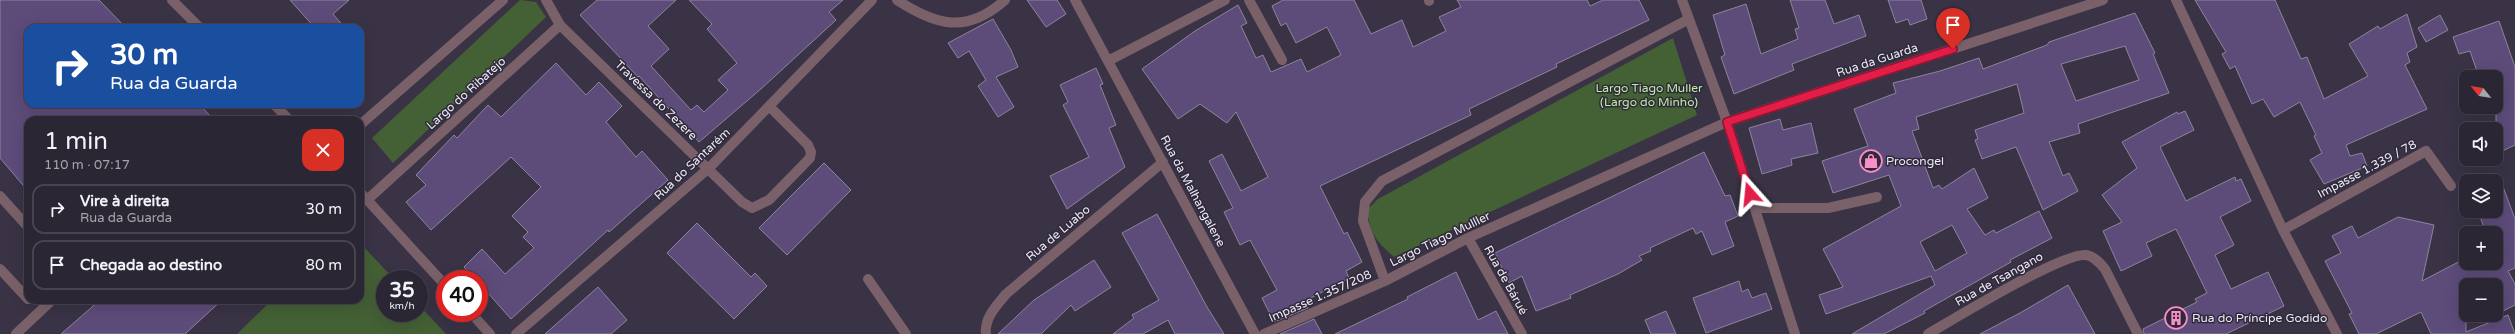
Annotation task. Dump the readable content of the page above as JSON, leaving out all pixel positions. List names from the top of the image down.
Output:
{
  "streets": {
    "street": [
      "Rua da Guarda",
      "Largo do Ribatejo",
      "Travessa do Zezere",
      "Rua do Santarém",
      "Impasse 1.339 / 78",
      "Rua da Malhangalene",
      "Rua de Luabo",
      "Largo Tiago Mulller",
      "Rua de Tsangano",
      "Rua de Bárué",
      "Impasse 1.357/208"
    ]
  },
  "crossings": [
    ["Rua da Guarda", "Largo Tiago Mulller"],
    ["Largo do Ribatejo", "Travessa do Zezere"],
    ["Travessa do Zezere", "Rua do Santarém"],
    ["Rua da Malhangalene", "Rua de Luabo"],
    ["Largo Tiago Mulller", "Rua de Bárué"],
    ["Largo Tiago Mulller", "Impasse 1.357/208"]
  ],
  "parks": ["Largo Tiago Muller (Largo do Minho)"],
  "places": {
    "shop": ["Procongel"],
    "building": ["Rua do Príncipe Godido"]
  },
  "north": "top left",
  "page": {
    "turn": ["30 m", "Rua da Guarda"],
    "map_buttons": ["+", "−"],
    "heading": ["1 min", "110 m · 07:17"],
    "list": [
      {
        "name": "Vire à direita",
        "note": "Rua da Guarda",
        "value": "30 m"
      },
      {
        "name": "Chegada ao destino",
        "value": "80 m"
      }
    ],
    "speed": "35 km/h",
    "limit": "40"
  }
}
